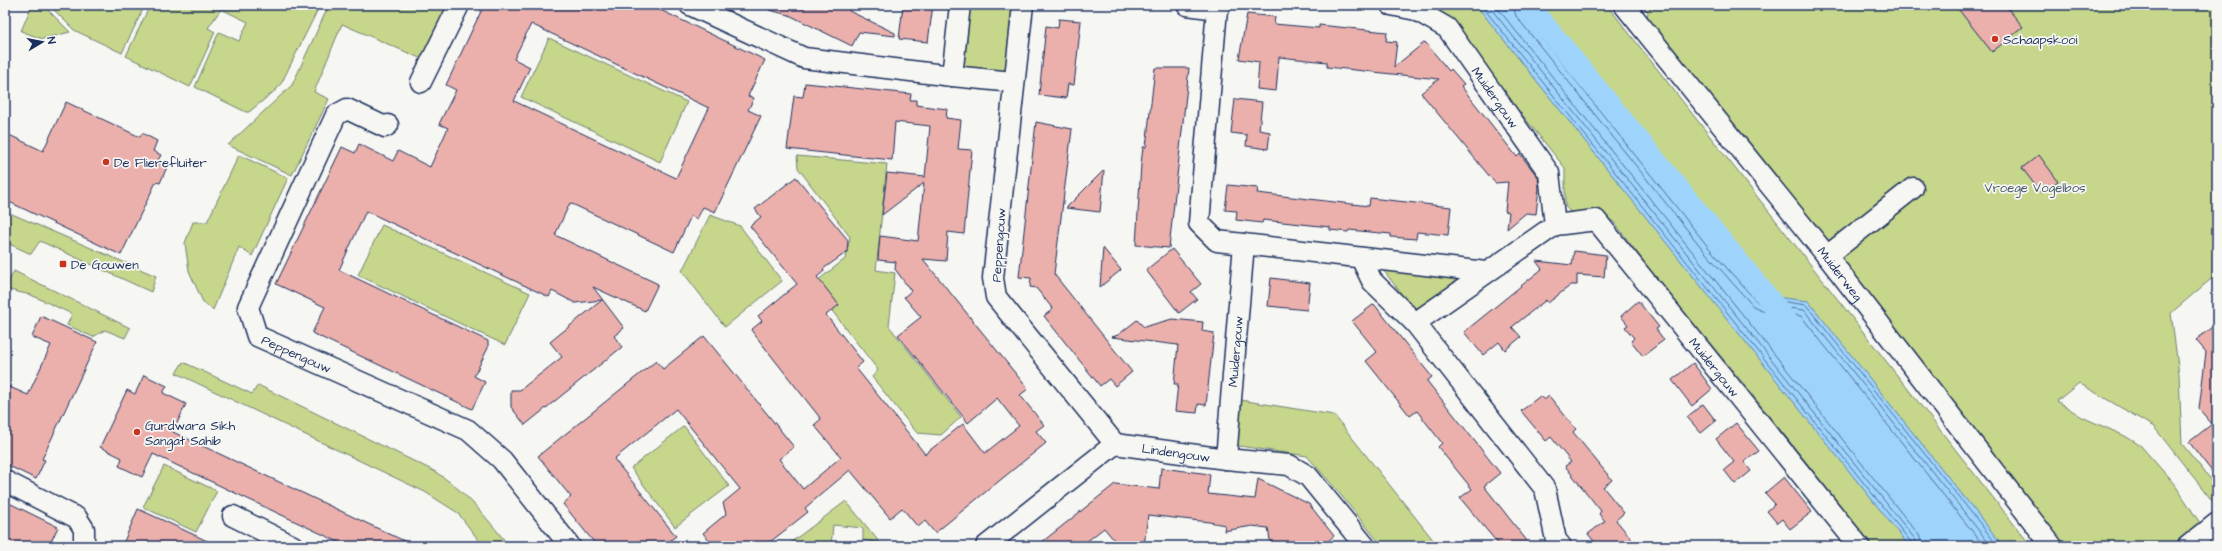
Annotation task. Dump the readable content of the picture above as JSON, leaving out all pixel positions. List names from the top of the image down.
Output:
{
  "streets": {
    "street": [
      "Muidergouw",
      "Peppengouw",
      "Muiderweg",
      "Lindengouw"
    ]
  },
  "crossings": [
    ["Muidergouw", "Lindengouw"],
    ["Peppengouw", "Lindengouw"]
  ],
  "parks": ["Vroege Vogelbos"],
  "places": {
    "other": ["Schaapskooi", "De Flierefluiter", "Gurdwara Sikh Sangat Sahib"],
    "transit": ["De Gouwen"]
  },
  "north": "right"
}
